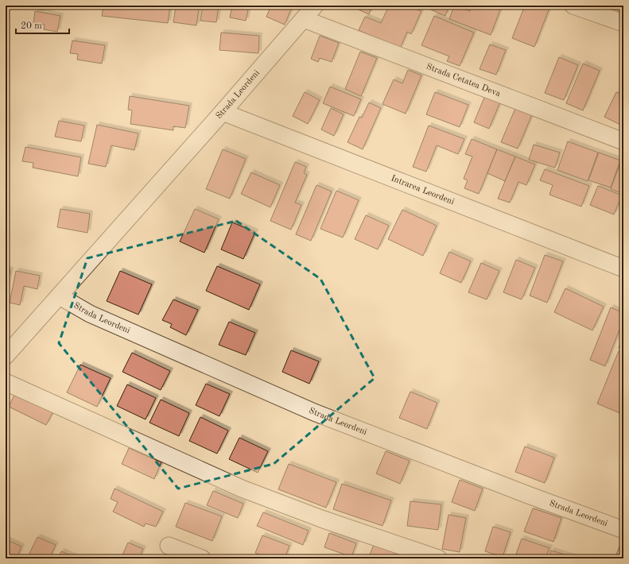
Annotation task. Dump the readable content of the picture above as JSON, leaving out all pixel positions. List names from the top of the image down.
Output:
{
  "streets": {
    "street": ["Strada Cetatea Deva", "Strada Leordeni", "Intrarea Leordeni"]
  },
  "crossings": [
    ["Strada Cetatea Deva", "Strada Leordeni"],
    ["Strada Leordeni", "Intrarea Leordeni"]
  ],
  "scale_bar": "20 m"
}
